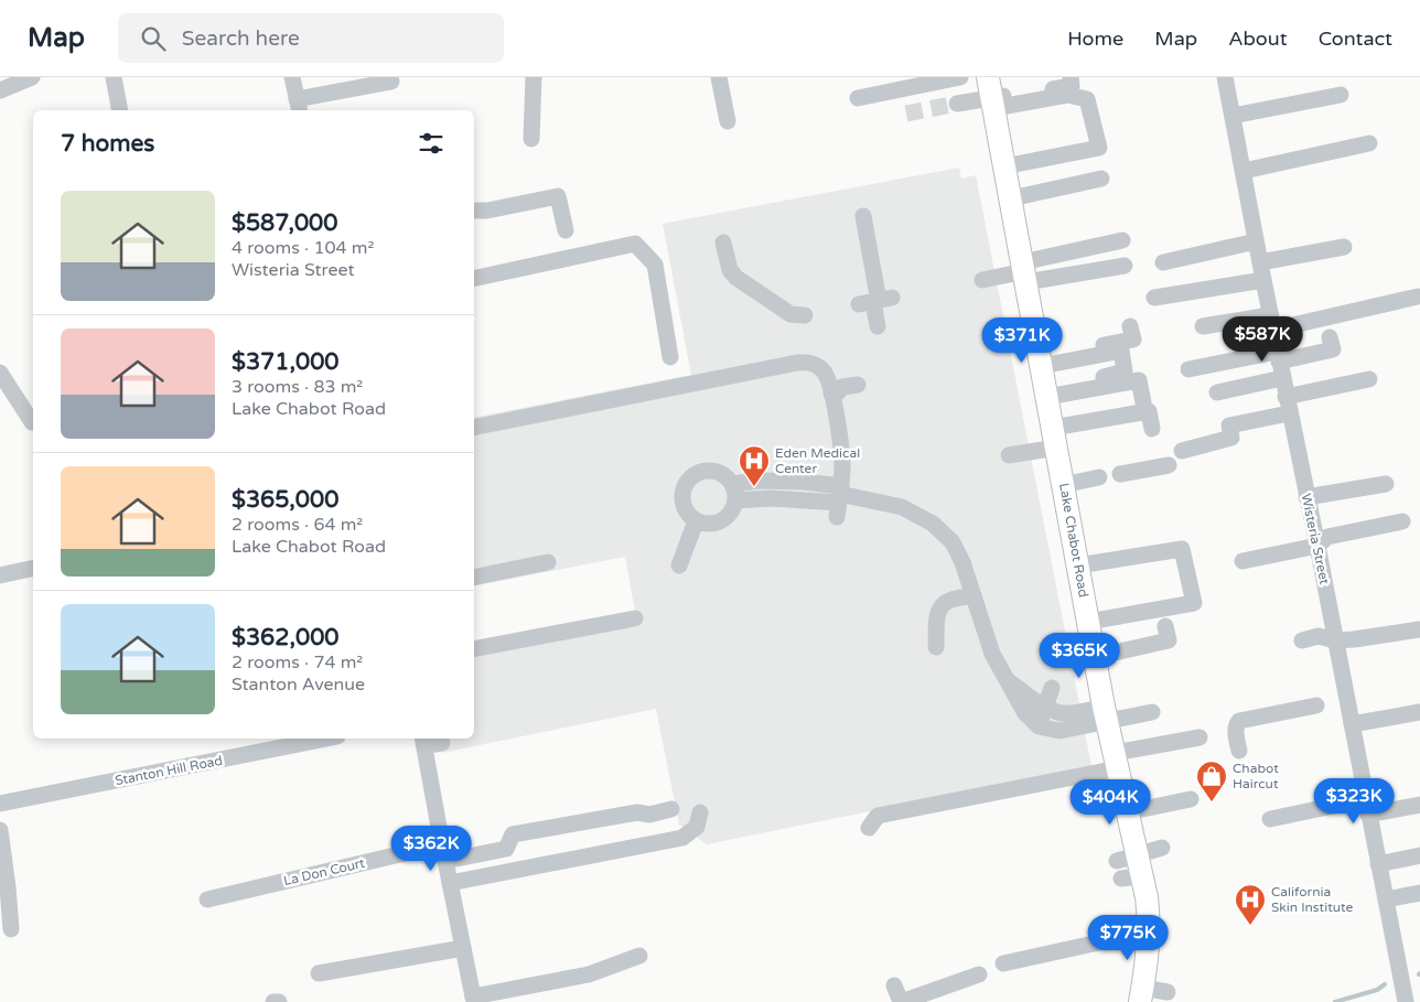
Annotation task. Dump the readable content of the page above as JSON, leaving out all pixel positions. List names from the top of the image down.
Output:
{
  "streets": {
    "main road": ["Lake Chabot Road"],
    "street": ["Wisteria Street", "Stanton Hill Road", "La Don Court"]
  },
  "places": {
    "hospital": ["Eden Medical Center", "California Skin Institute"],
    "shop": ["Chabot Haircut"]
  },
  "page": {
    "header": "Map",
    "search": "Search here",
    "nav": [
      "Home",
      "Map",
      "About",
      "Contact"
    ],
    "heading": "7 homes",
    "list": [
      {
        "name": "$587,000",
        "note": "4 rooms · 104 m² · Wisteria Street"
      },
      {
        "name": "$371,000",
        "note": "3 rooms · 83 m² · Lake Chabot Road"
      },
      {
        "name": "$365,000",
        "note": "2 rooms · 64 m² · Lake Chabot Road"
      },
      {
        "name": "$362,000",
        "note": "2 rooms · 74 m² · Stanton Avenue"
      }
    ],
    "price": [
      "$587K",
      "$371K",
      "$365K",
      "$323K",
      "$404K",
      "$362K",
      "$775K"
    ]
  }
}
